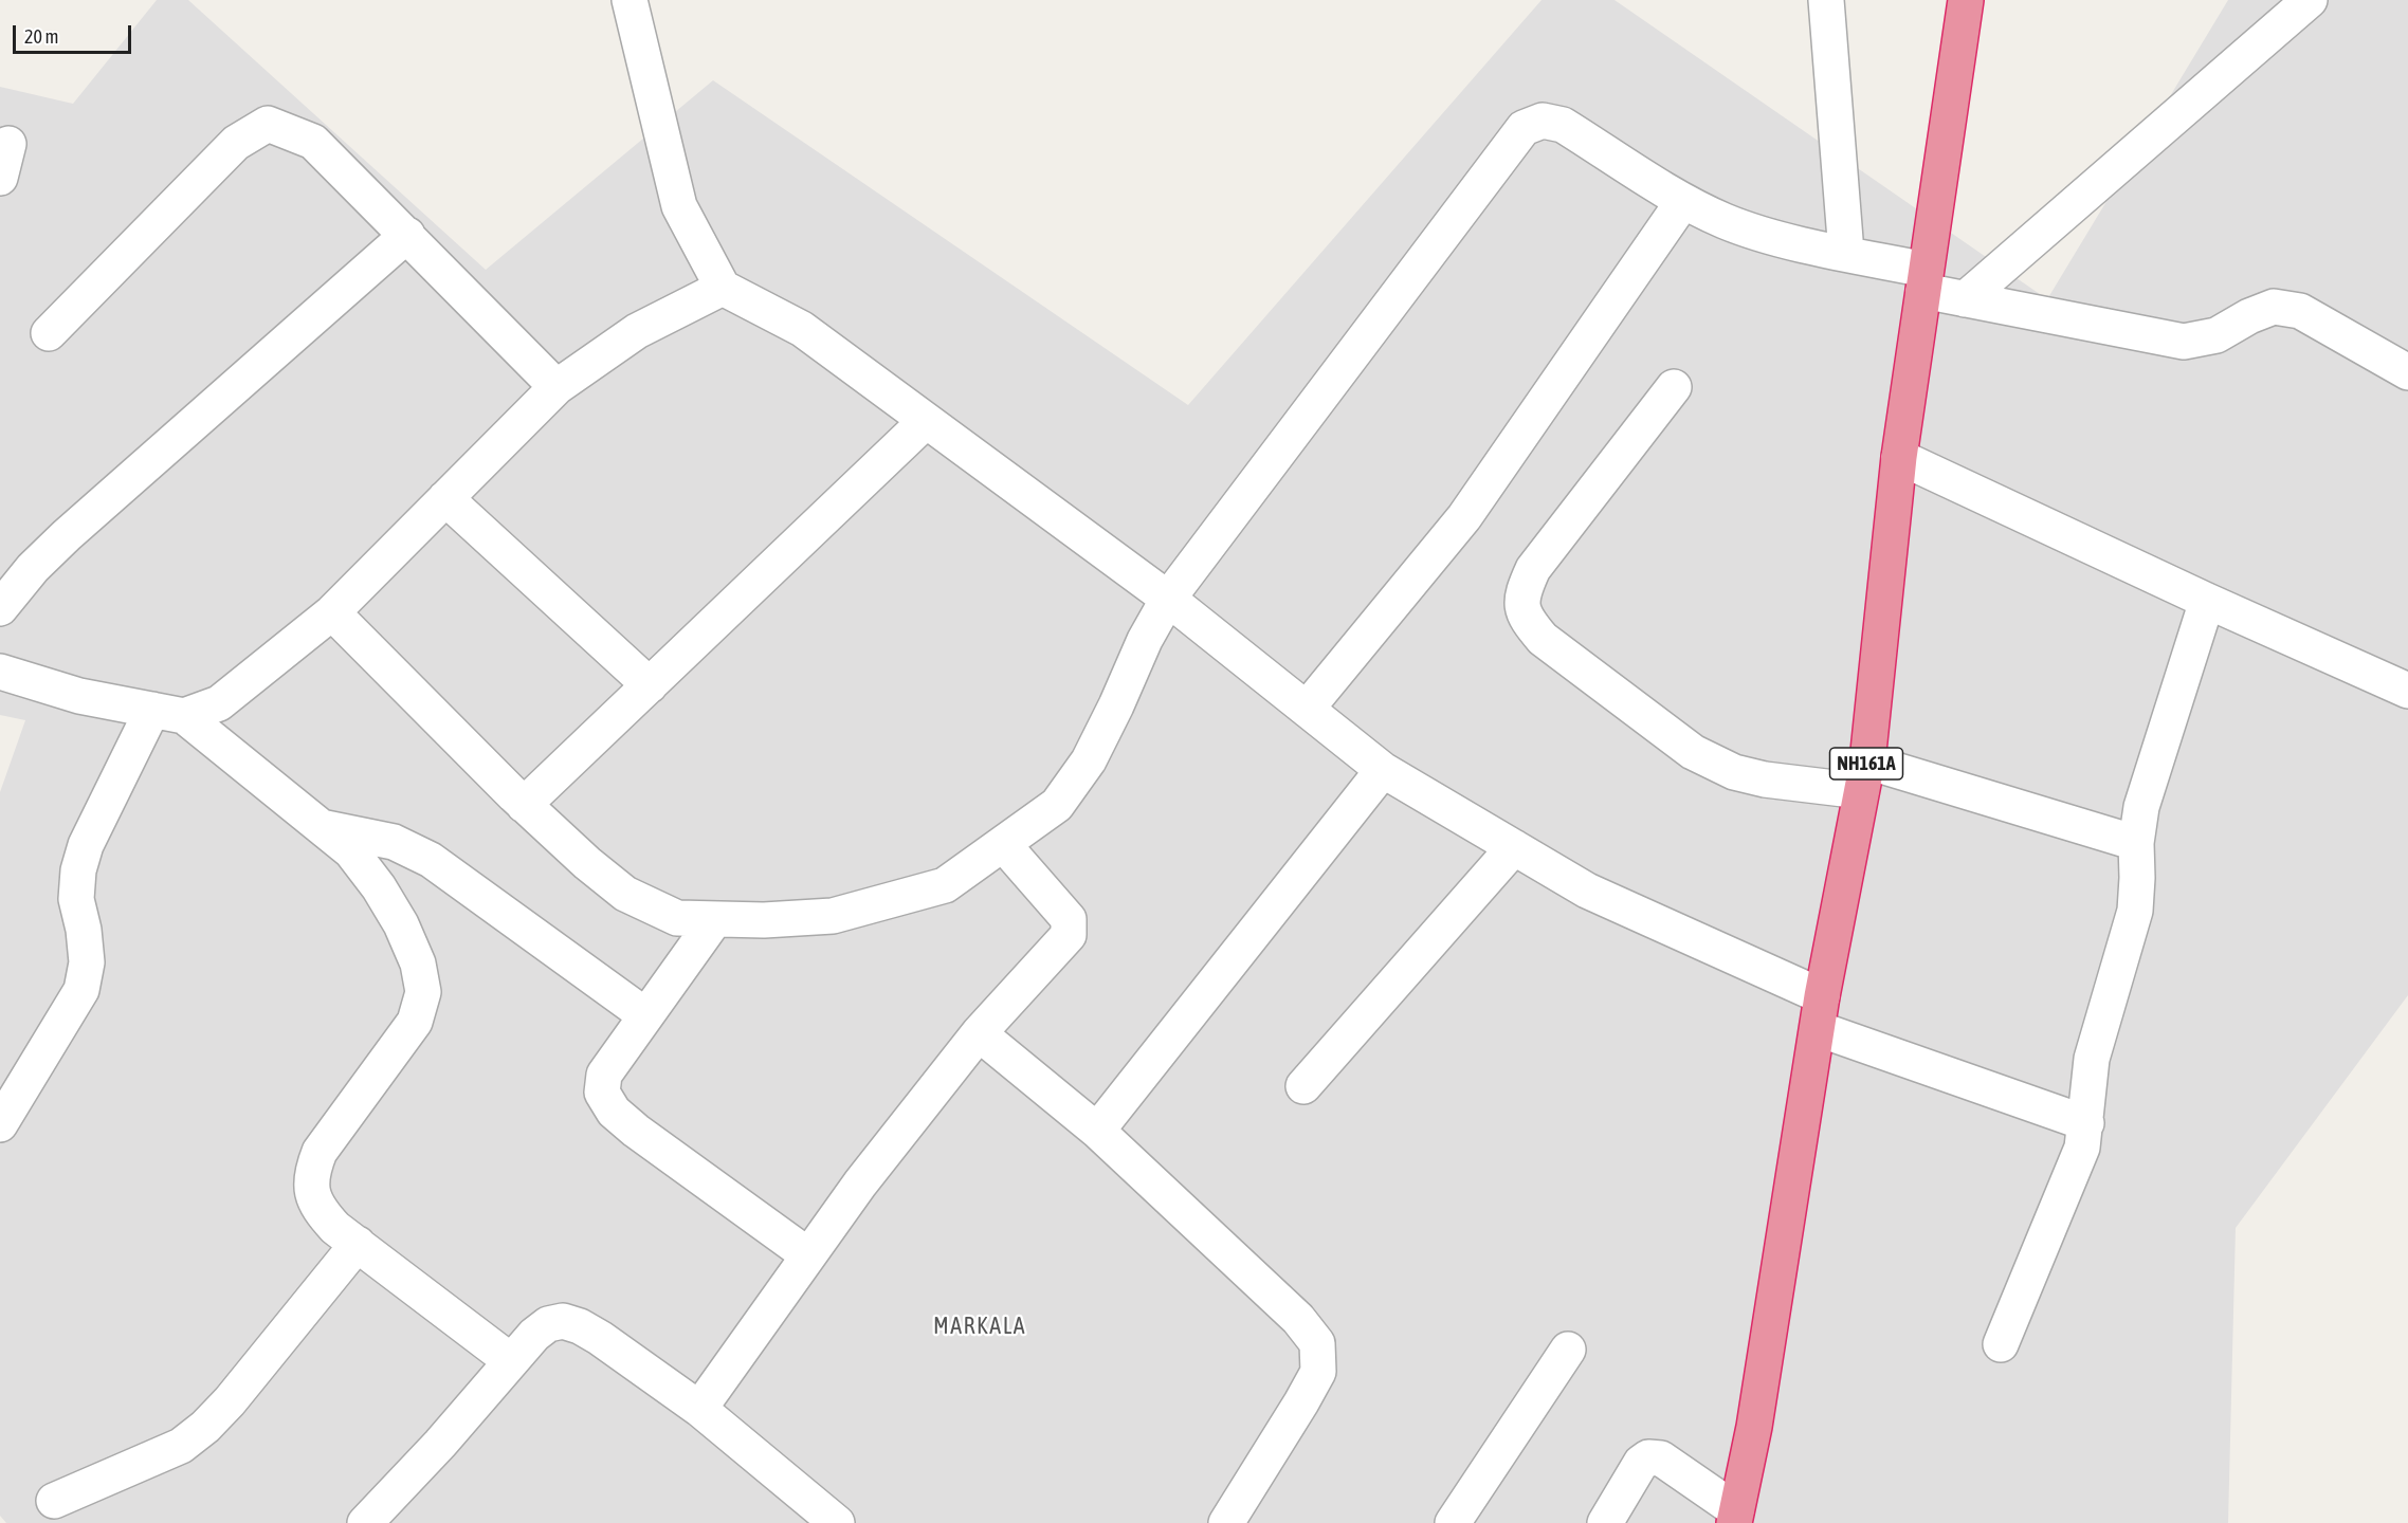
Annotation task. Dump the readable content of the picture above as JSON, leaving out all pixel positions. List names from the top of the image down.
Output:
{
  "streets": {
    "highway": ["NH161A"]
  },
  "districts": ["MARKALA"],
  "scale_bar": "20 m"
}
